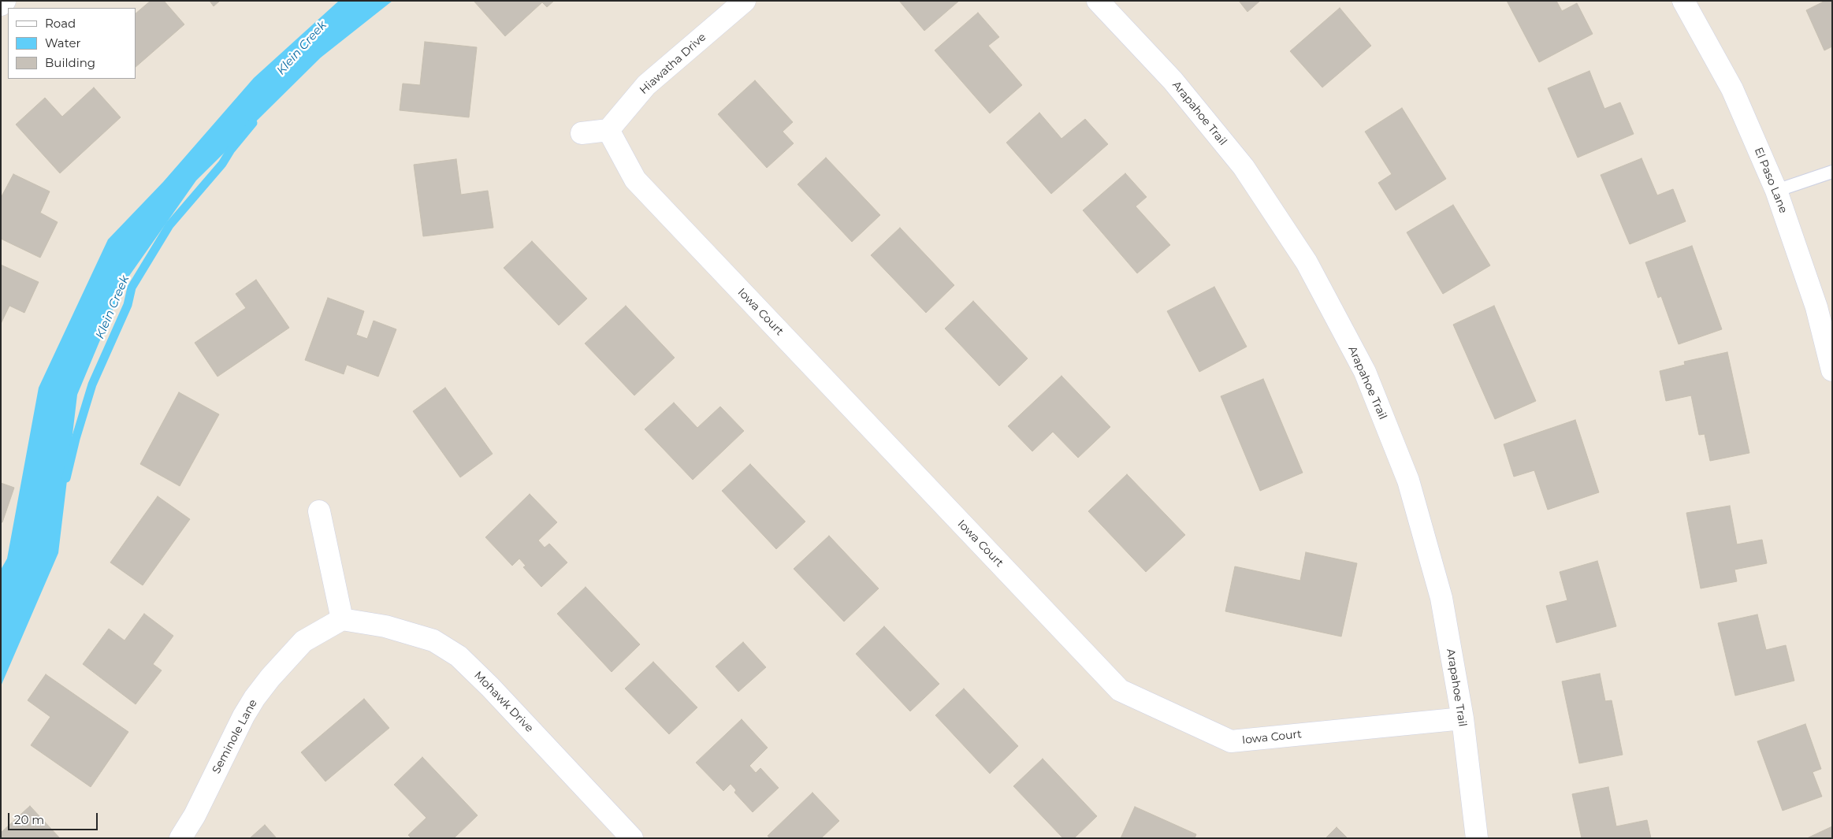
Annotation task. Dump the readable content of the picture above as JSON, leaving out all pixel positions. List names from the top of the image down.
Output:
{
  "streets": {
    "street": [
      "Hiawatha Drive",
      "Arapahoe Trail",
      "El Paso Lane",
      "Iowa Court",
      "Mohawk Drive",
      "Seminole Lane"
    ]
  },
  "crossings": [
    ["Hiawatha Drive", "Iowa Court"],
    ["Arapahoe Trail", "Iowa Court"],
    ["Mohawk Drive", "Seminole Lane"]
  ],
  "water": ["Klein Creek"],
  "legend": ["Road", "Water", "Building"],
  "scale_bar": "20 m"
}
